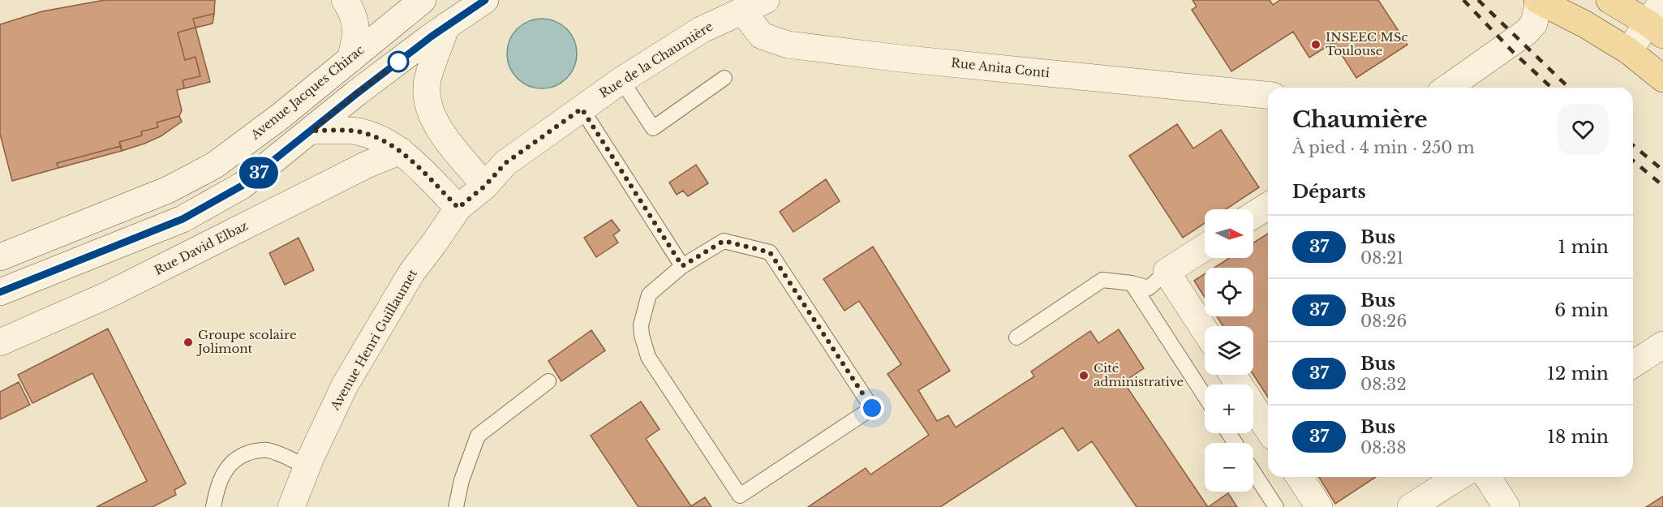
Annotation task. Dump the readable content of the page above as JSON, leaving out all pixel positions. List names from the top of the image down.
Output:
{
  "streets": {
    "street": [
      "Rue de la Chaumière",
      "Rue Anita Conti",
      "Avenue Jacques Chirac",
      "Rue David Elbaz",
      "Avenue Henri Guillaumet"
    ]
  },
  "crossings": [
    ["Rue de la Chaumière", "Rue Anita Conti"],
    ["Rue de la Chaumière", "Avenue Henri Guillaumet"]
  ],
  "places": ["INSEEC MSc Toulouse", "Groupe scolaire Jolimont", "Cité administrative"],
  "lines": ["bus line 37"],
  "north": "right",
  "page": {
    "on_map": "37",
    "heading": [
      ["Chaumière", "À pied · 4 min · 250 m"],
      "Départs"
    ],
    "map_buttons": ["+", "−"],
    "list": [
      {
        "mark": "37",
        "name": "Bus",
        "note": "08:21",
        "value": "1 min"
      },
      {
        "mark": "37",
        "name": "Bus",
        "note": "08:26",
        "value": "6 min"
      },
      {
        "mark": "37",
        "name": "Bus",
        "note": "08:32",
        "value": "12 min"
      },
      {
        "mark": "37",
        "name": "Bus",
        "note": "08:38",
        "value": "18 min"
      }
    ]
  }
}
